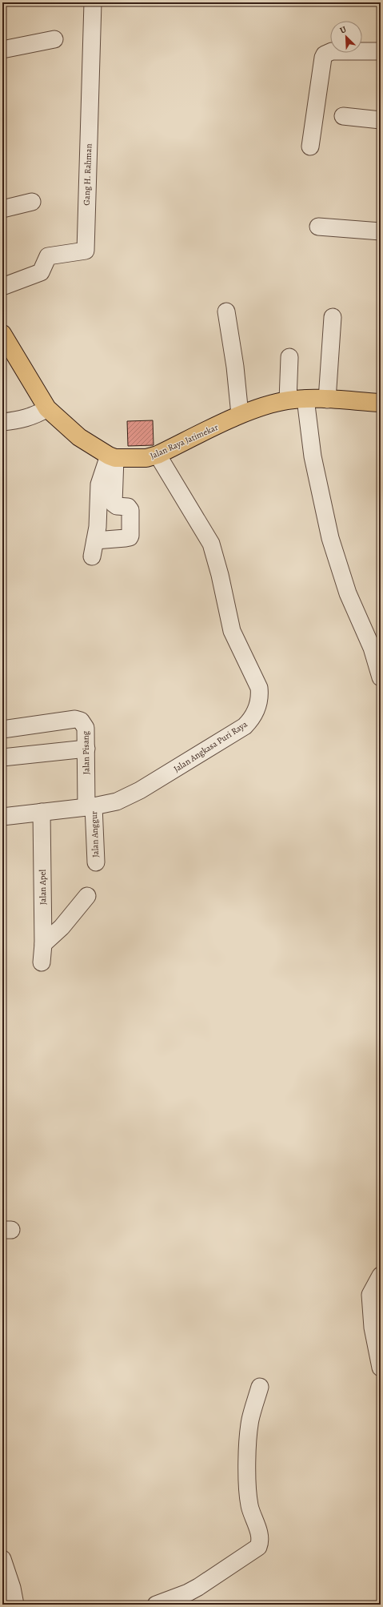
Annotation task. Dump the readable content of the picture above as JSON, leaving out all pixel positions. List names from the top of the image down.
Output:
{
  "streets": {
    "main road": ["Jalan Raya Jatimekar"],
    "street": [
      "Gang H. Rahman",
      "Jalan Angkasa Puri Raya",
      "Jalan Pisang",
      "Jalan Anggur",
      "Jalan Apel"
    ]
  },
  "crossings": [
    ["Jalan Raya Jatimekar", "Jalan Angkasa Puri Raya"],
    ["Jalan Angkasa Puri Raya", "Jalan Pisang"],
    ["Jalan Angkasa Puri Raya", "Jalan Anggur"],
    ["Jalan Angkasa Puri Raya", "Jalan Apel"],
    ["Jalan Pisang", "Jalan Anggur"]
  ],
  "north": "top left"
}
